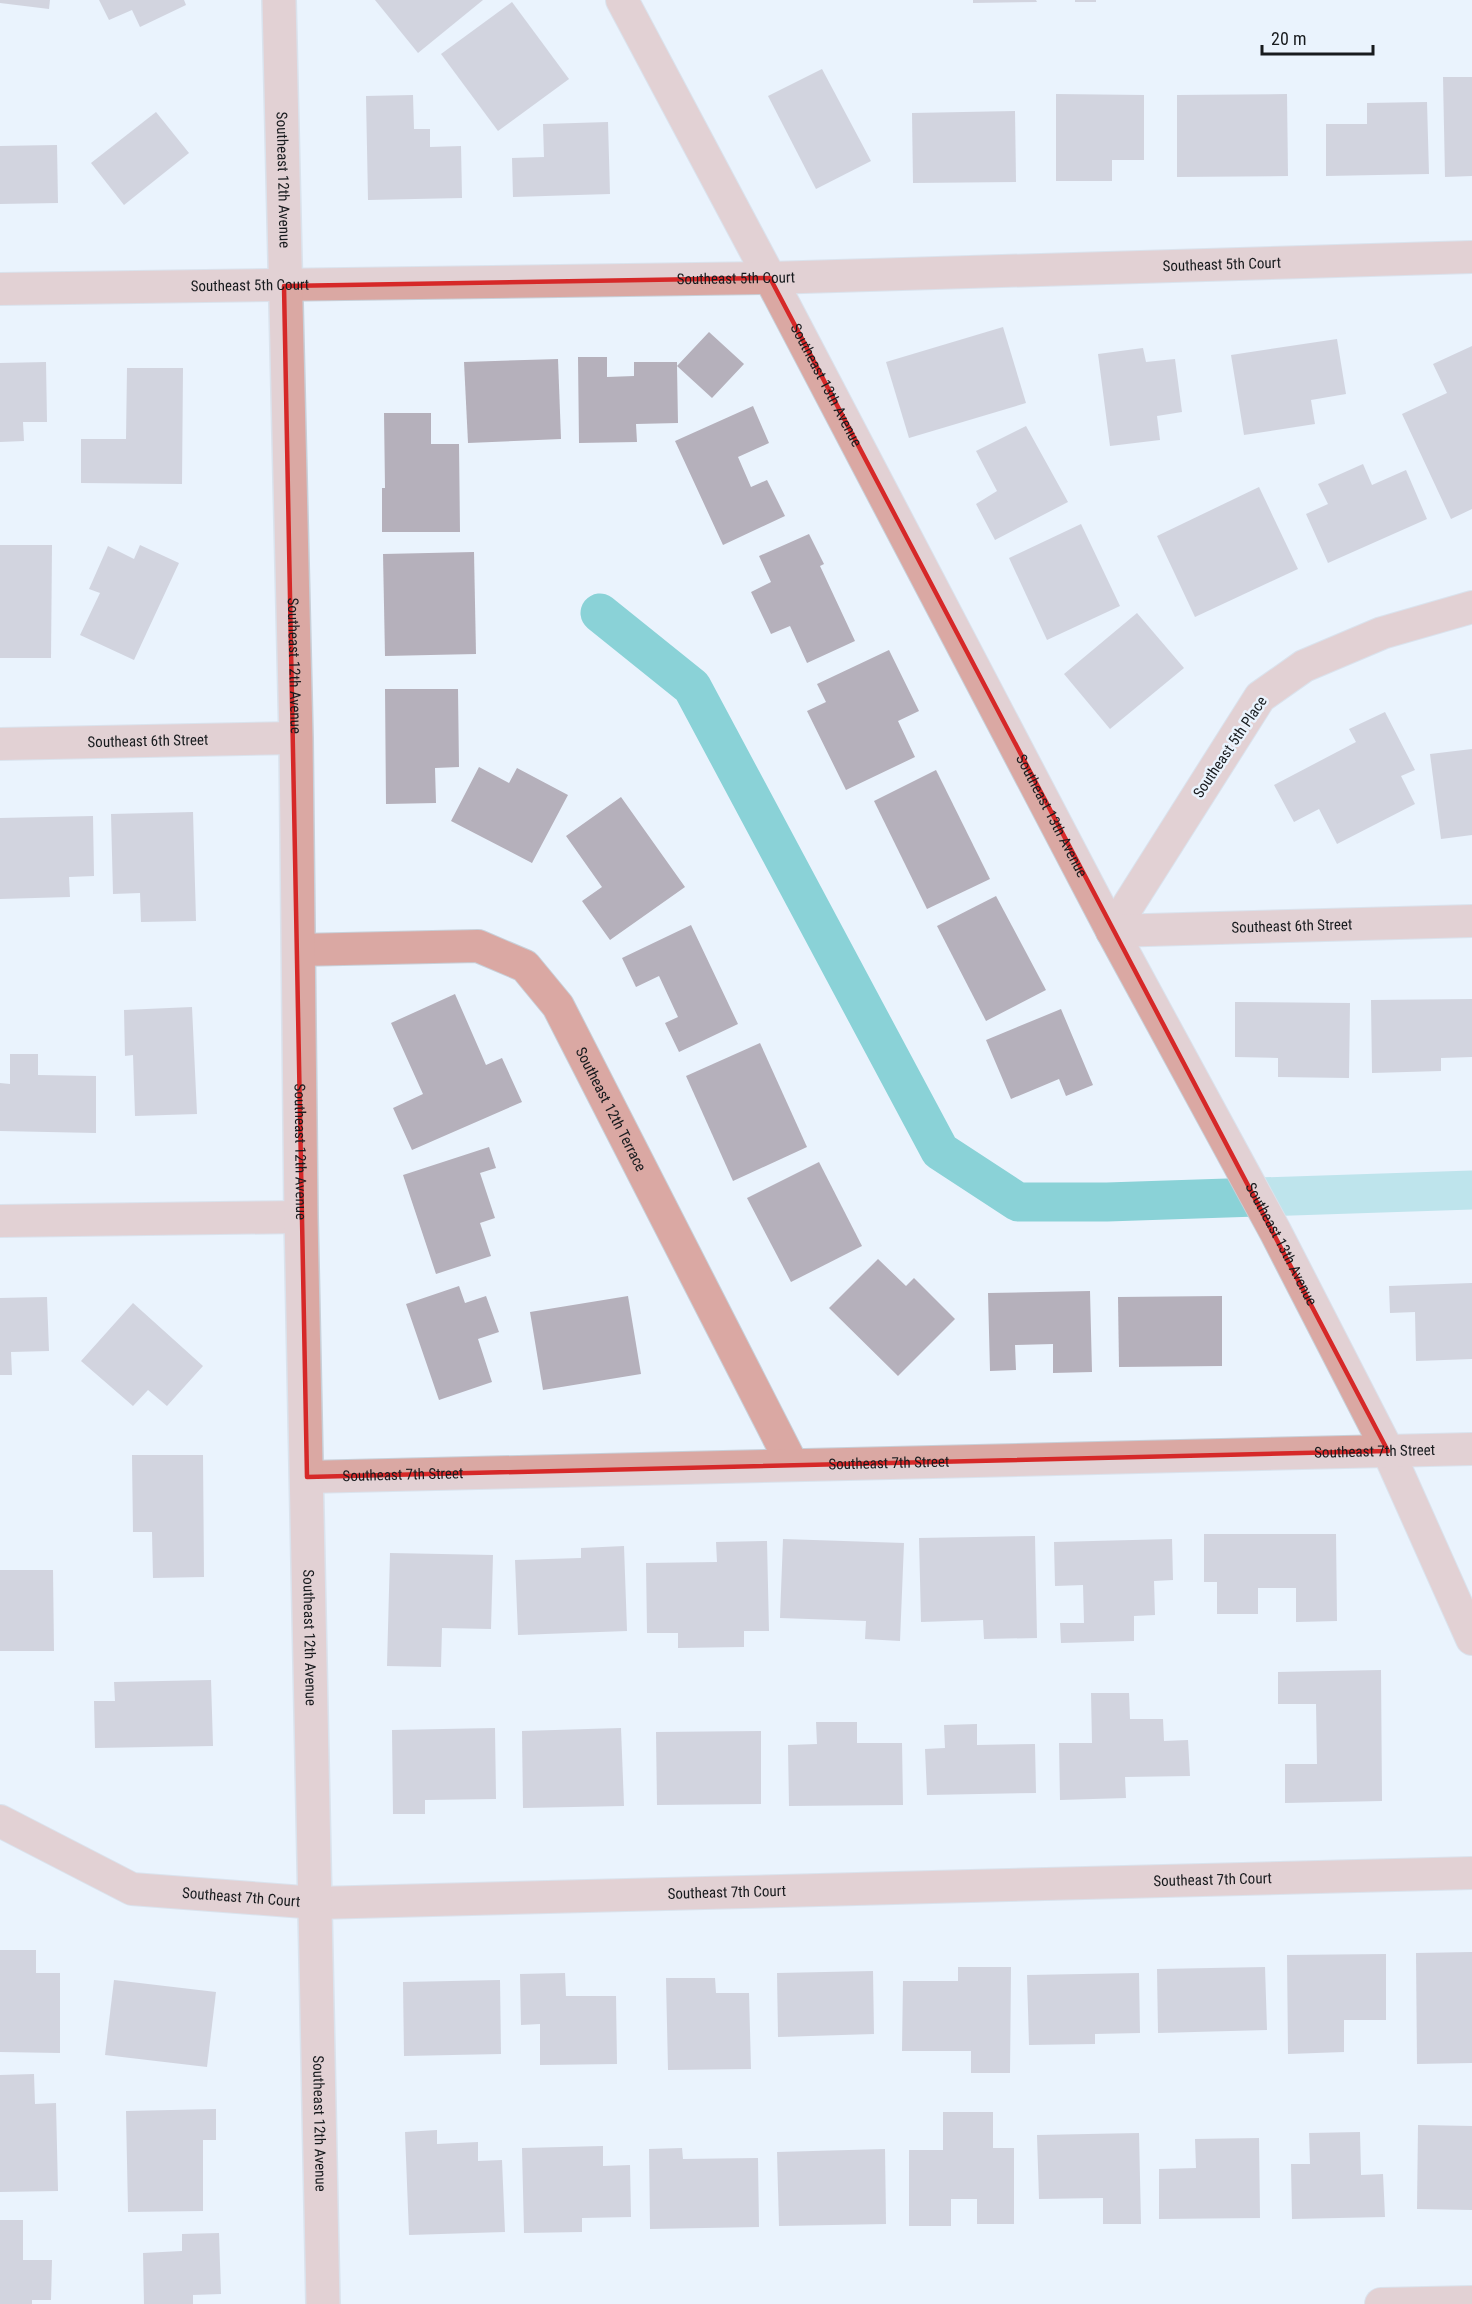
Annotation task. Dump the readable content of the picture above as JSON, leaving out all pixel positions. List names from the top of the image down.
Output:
{
  "streets": {
    "street": [
      "Southeast 12th Avenue",
      "Southeast 5th Court",
      "Southeast 13th Avenue",
      "Southeast 6th Street",
      "Southeast 5th Place",
      "Southeast 12th Terrace",
      "Southeast 7th Street",
      "Southeast 7th Court"
    ]
  },
  "crossings": [
    ["Southeast 12th Avenue", "Southeast 5th Court"],
    ["Southeast 12th Avenue", "Southeast 6th Street"],
    ["Southeast 12th Avenue", "Southeast 12th Terrace"],
    ["Southeast 12th Avenue", "Southeast 7th Street"],
    ["Southeast 12th Avenue", "Southeast 7th Court"],
    ["Southeast 5th Court", "Southeast 13th Avenue"],
    ["Southeast 13th Avenue", "Southeast 6th Street"],
    ["Southeast 13th Avenue", "Southeast 5th Place"],
    ["Southeast 13th Avenue", "Southeast 7th Street"],
    ["Southeast 6th Street", "Southeast 5th Place"],
    ["Southeast 12th Terrace", "Southeast 7th Street"]
  ],
  "scale_bar": "20 m"
}
